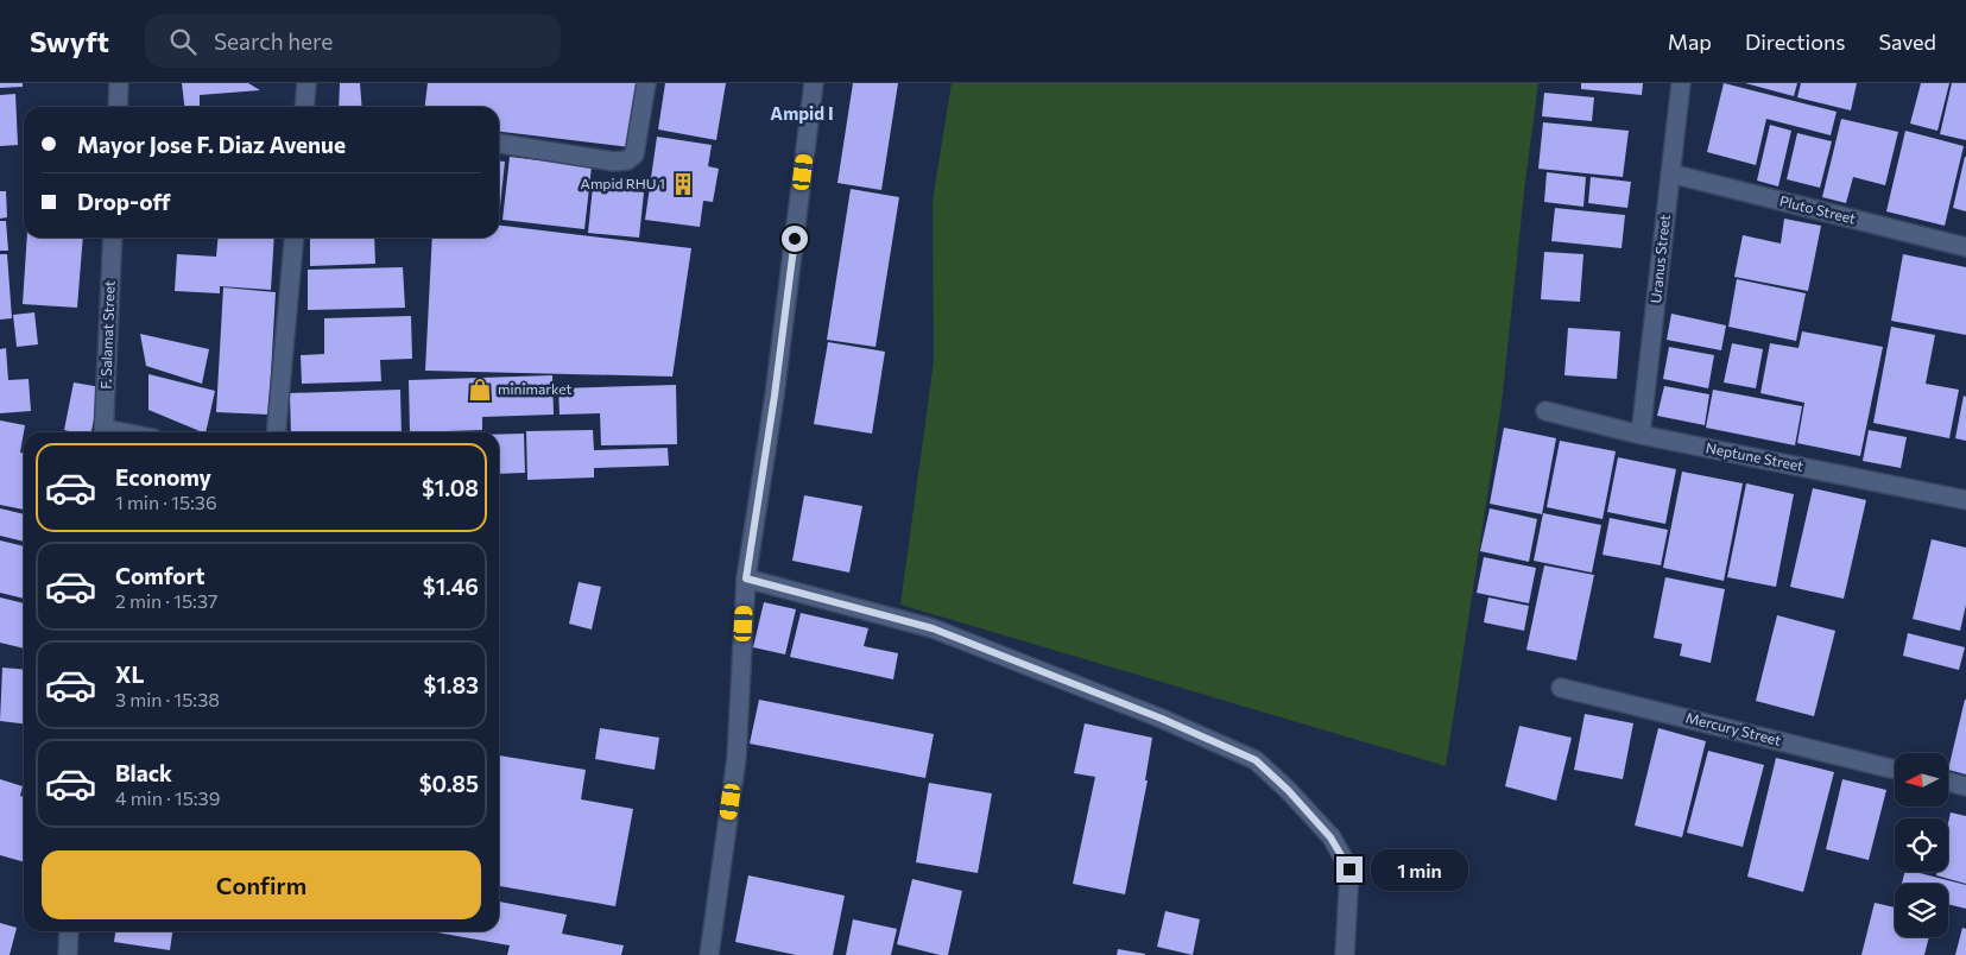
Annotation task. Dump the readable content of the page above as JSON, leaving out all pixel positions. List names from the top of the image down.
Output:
{
  "streets": {
    "street": [
      "Pluto Street",
      "Uranus Street",
      "F. Salamat Street",
      "Neptune Street",
      "Mercury Street"
    ]
  },
  "crossings": [
    ["Pluto Street", "Uranus Street"],
    ["Uranus Street", "Neptune Street"]
  ],
  "districts": ["Ampid I"],
  "places": {
    "building": ["Ampid RHU 1"],
    "shop": ["minimarket"]
  },
  "north": "left",
  "page": {
    "header": "Swyft",
    "search": "Search here",
    "nav": ["Map", "Directions", "Saved"],
    "banner": ["Mayor Jose F. Diaz Avenue", "Drop-off"],
    "list": [
      {
        "name": "Economy",
        "note": "1 min · 15:36",
        "value": "$1.08"
      },
      {
        "name": "Comfort",
        "note": "2 min · 15:37",
        "value": "$1.46"
      },
      {
        "name": "XL",
        "note": "3 min · 15:38",
        "value": "$1.83"
      },
      {
        "name": "Black",
        "note": "4 min · 15:39",
        "value": "$0.85"
      }
    ],
    "buttons": "Confirm",
    "bubble": "1 min"
  }
}
